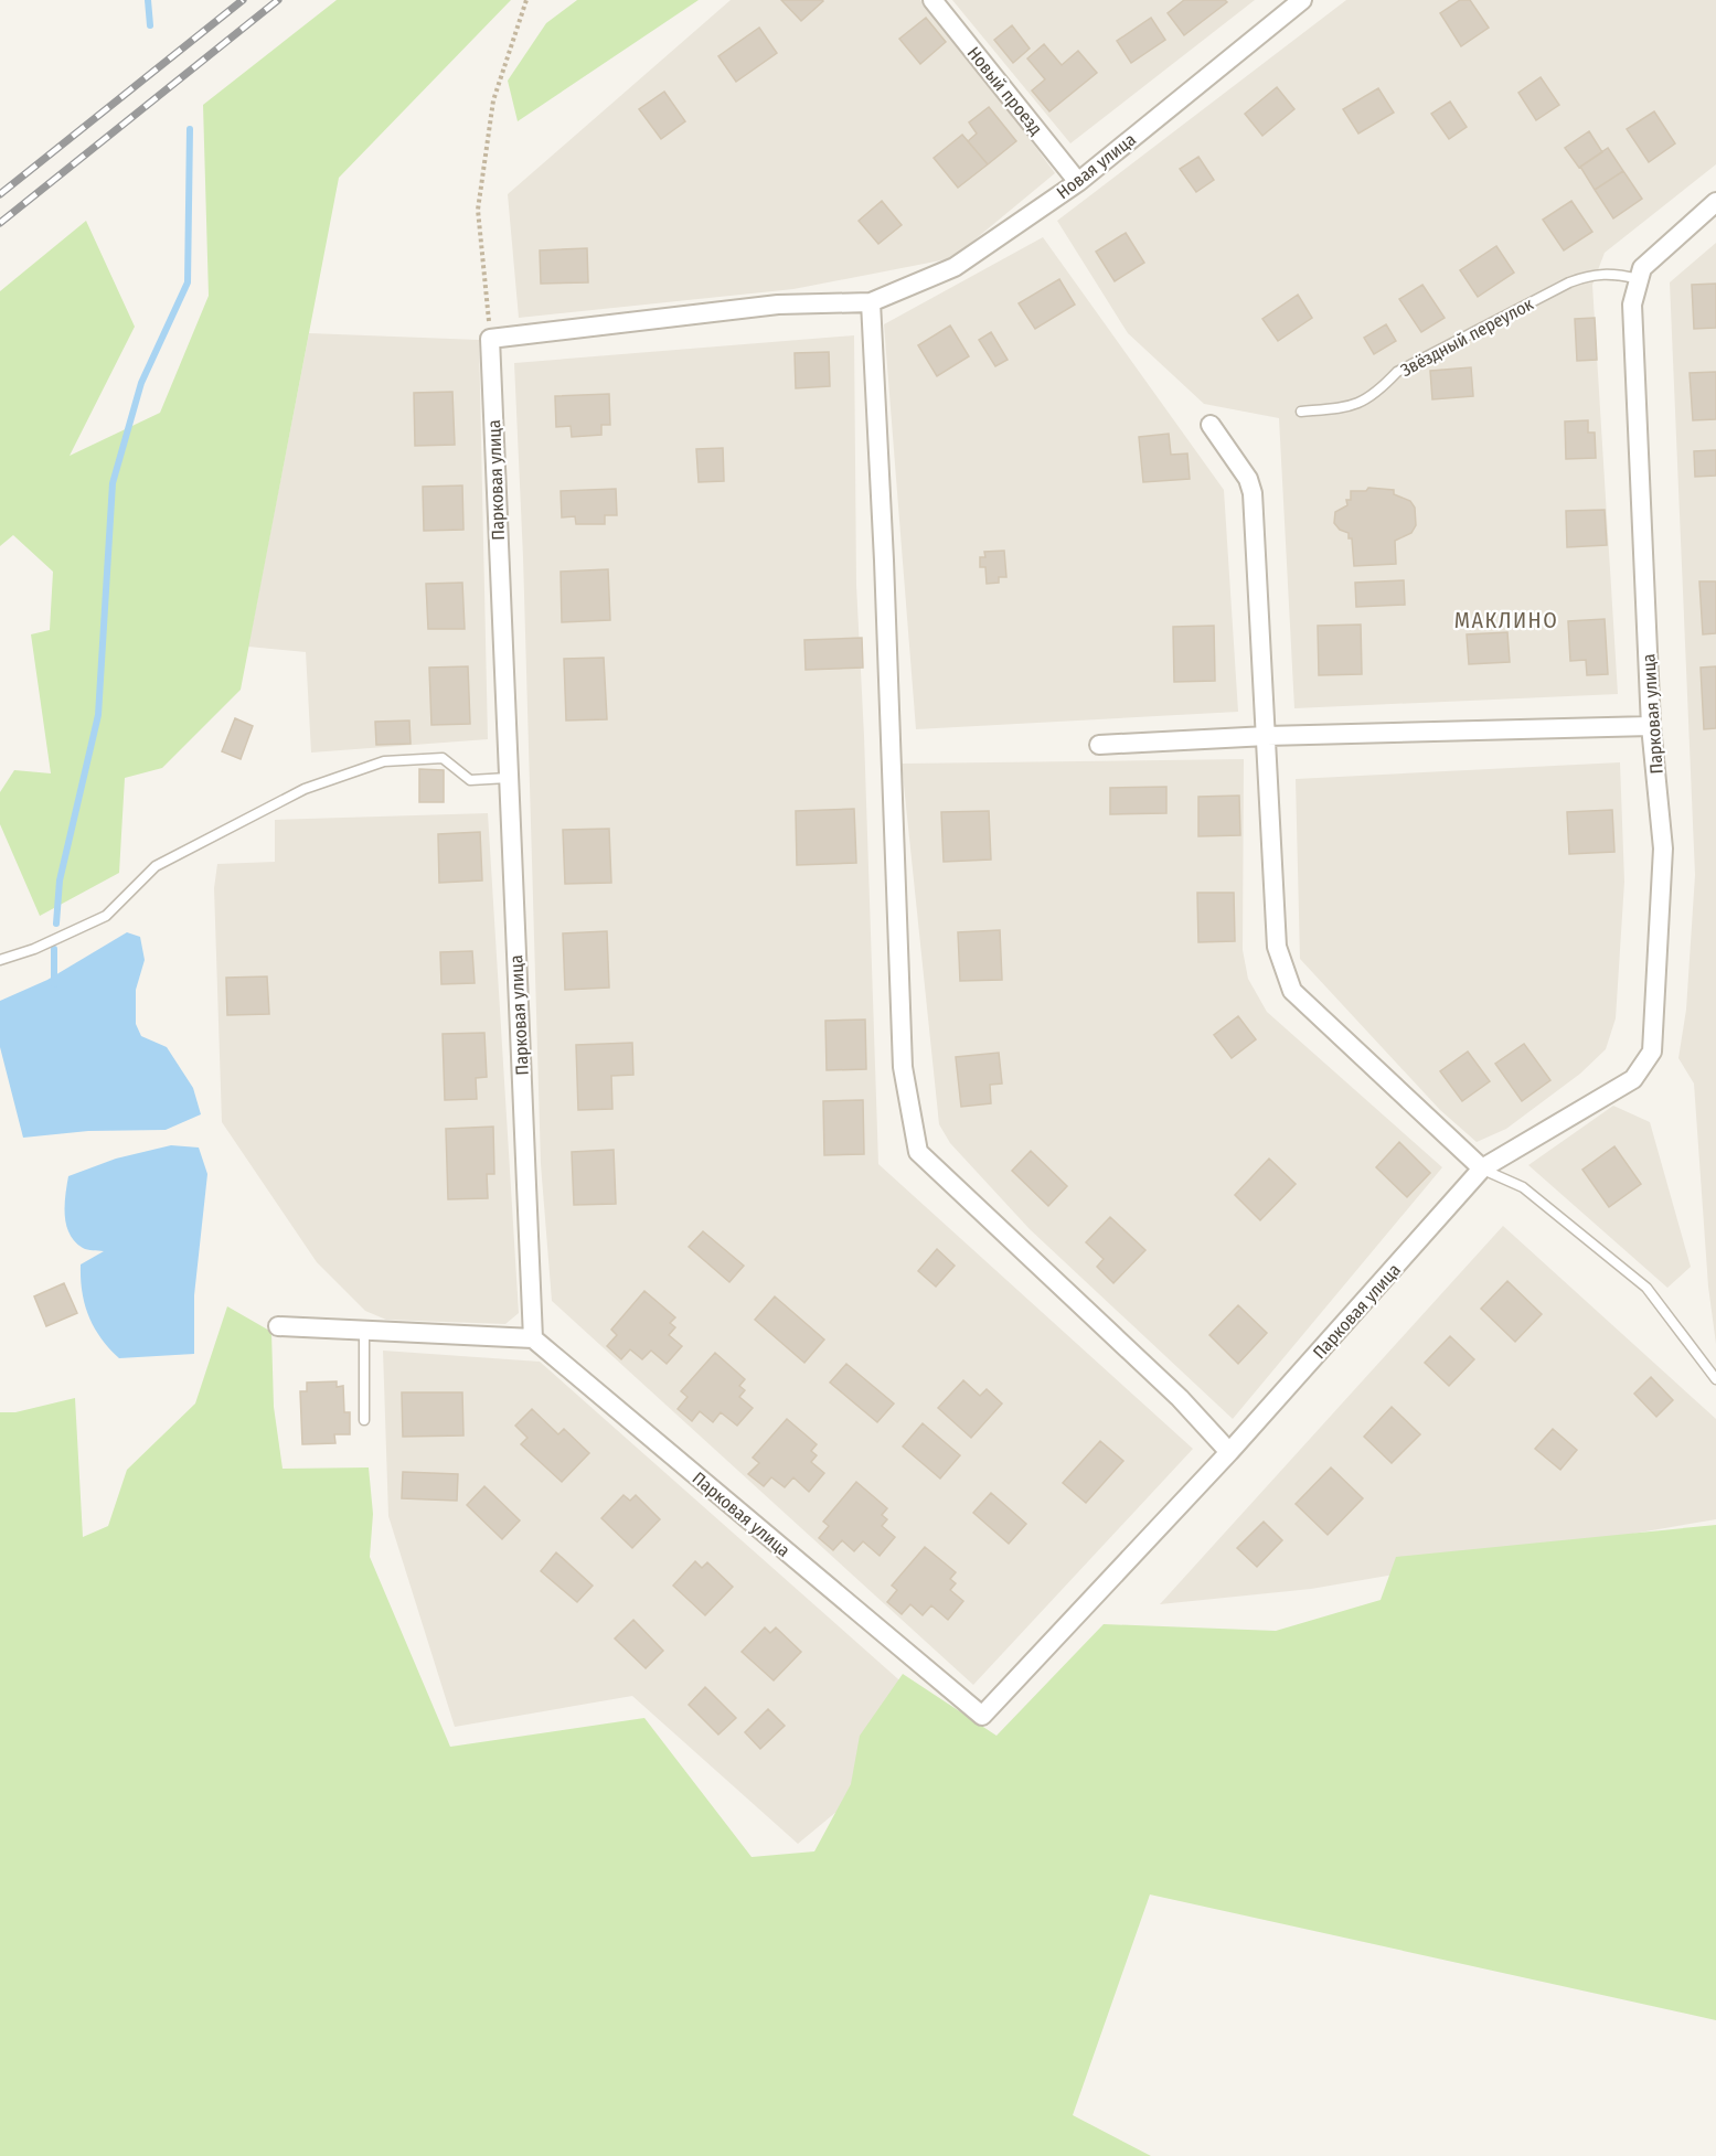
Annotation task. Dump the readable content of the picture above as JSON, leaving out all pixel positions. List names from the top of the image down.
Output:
{
  "streets": {
    "street": ["Новый проезд", "Новая улица", "Парковая улица"],
    "lane": ["Звёздный переулок"]
  },
  "crossings": [
    ["Новый проезд", "Новая улица"],
    ["Звёздный переулок", "Парковая улица"]
  ],
  "districts": ["МАКЛИНО"]
}
